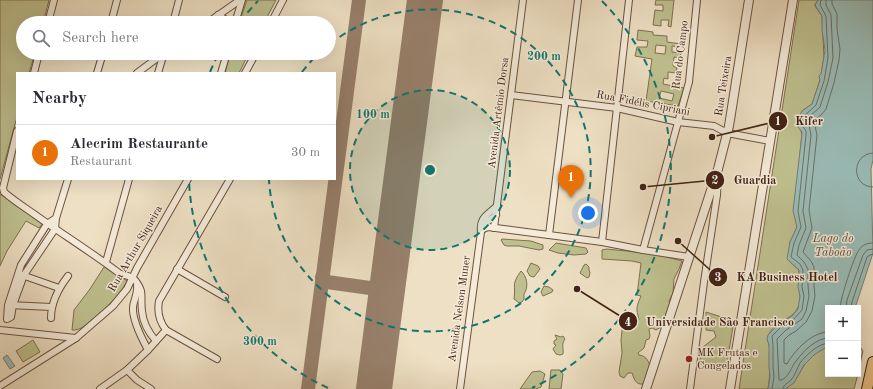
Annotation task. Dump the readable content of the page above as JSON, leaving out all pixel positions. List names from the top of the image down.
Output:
{
  "streets": {
    "street": [
      "Rua do Campo",
      "Rua Teixeira",
      "Rua Fidélis Cipriani",
      "Avenida Artêmio Dorsa",
      "Rua Arthur Siqueira",
      "Avenida Nelson Muner"
    ]
  },
  "crossings": [
    ["Rua do Campo", "Rua Fidélis Cipriani"],
    ["Rua Teixeira", "Rua Fidélis Cipriani"],
    ["Rua Fidélis Cipriani", "Avenida Artêmio Dorsa"],
    ["Avenida Artêmio Dorsa", "Avenida Nelson Muner"]
  ],
  "water": ["Lago do Taboão"],
  "places": [
    "Kifer",
    "Guardia",
    "KA Business Hotel",
    "Universidade São Francisco",
    "MK Frutas e Congelados"
  ],
  "page": {
    "search": "Search here",
    "heading": "Nearby",
    "list": [
      {
        "mark": "1",
        "name": "Alecrim Restaurante",
        "note": "Restaurant",
        "value": "30 m"
      }
    ],
    "pins": "1",
    "map_buttons": ["+", "−"]
  },
  "rings": ["200 m", "100 m", "300 m"]
}
